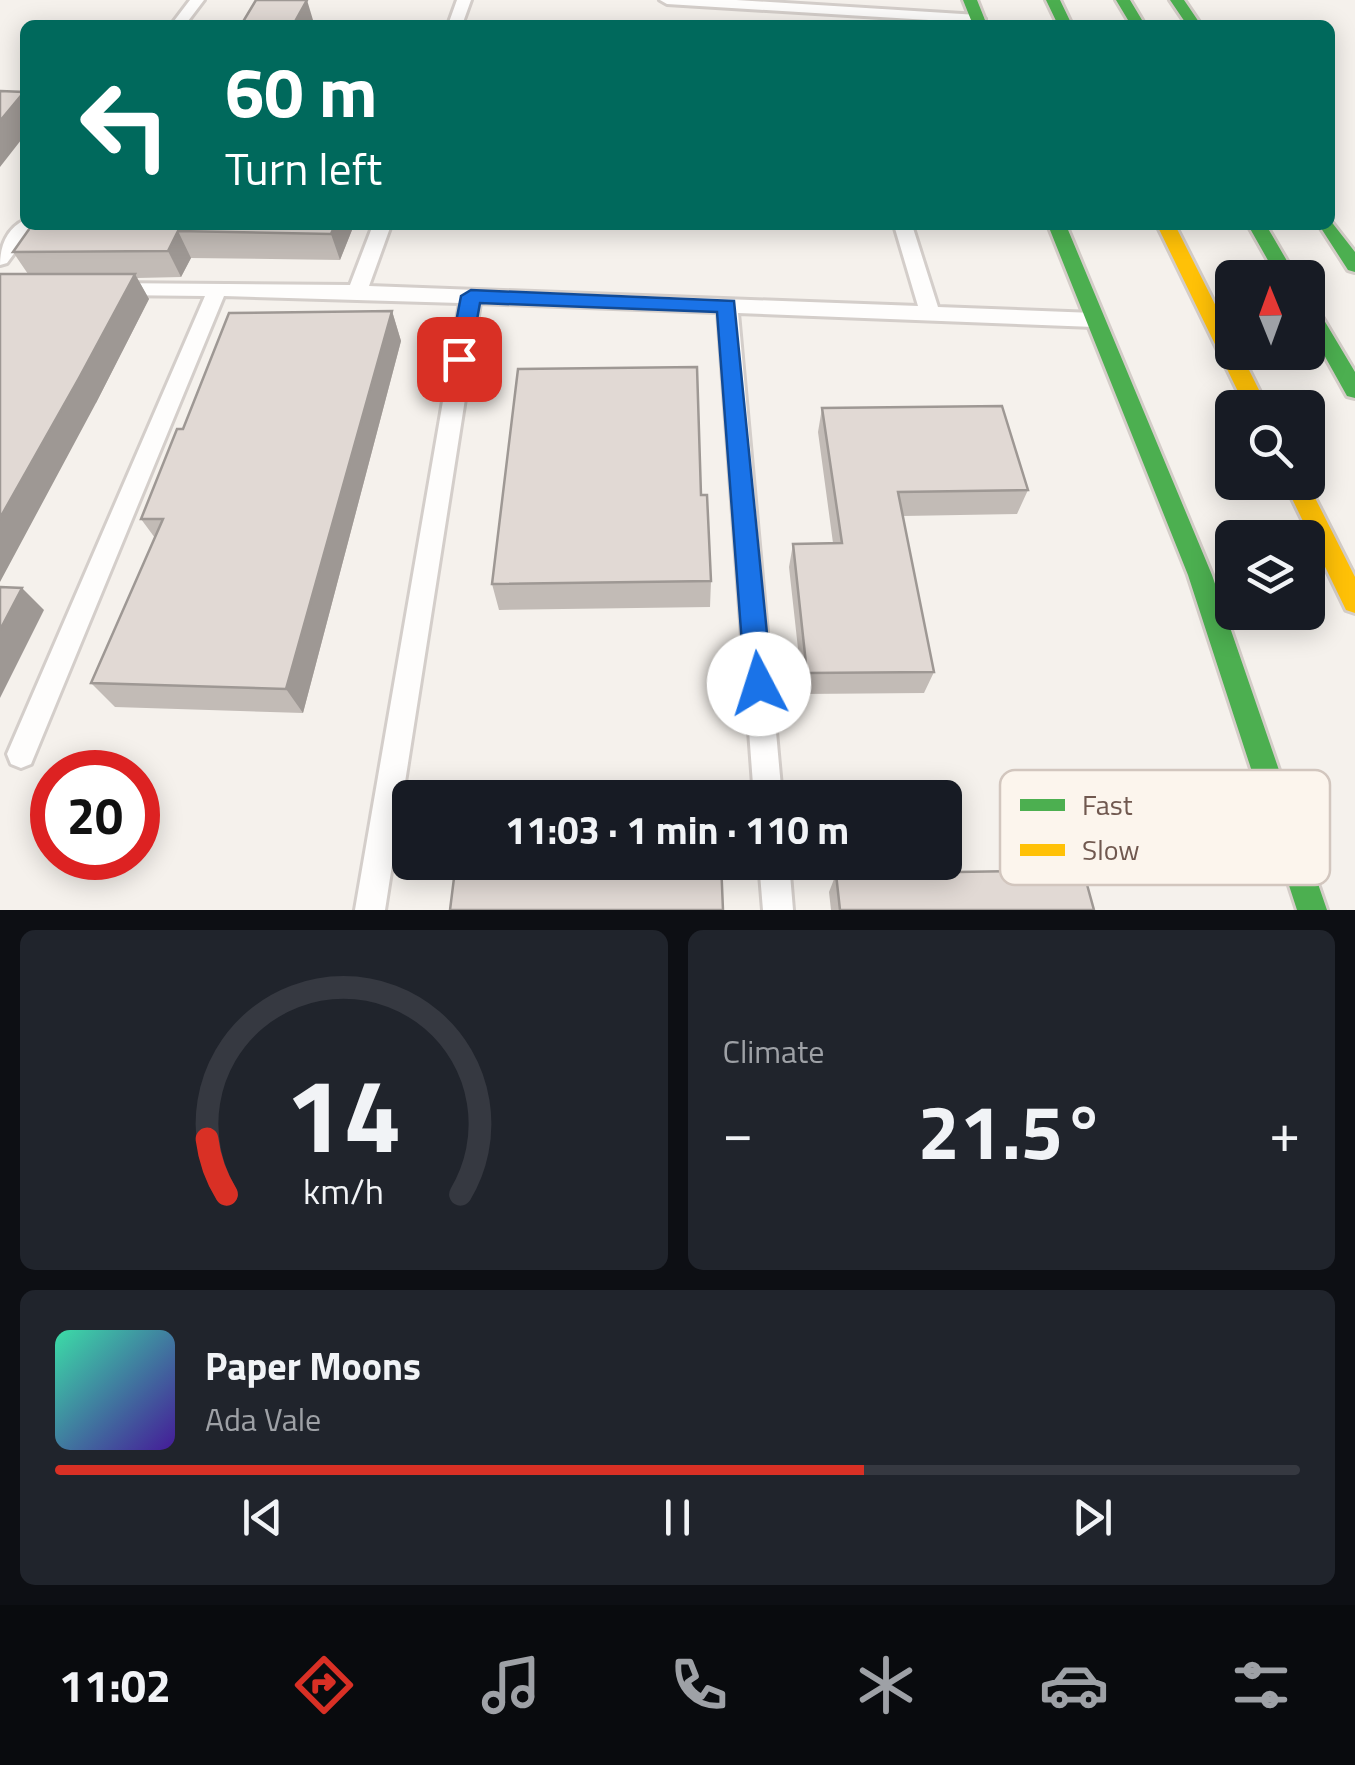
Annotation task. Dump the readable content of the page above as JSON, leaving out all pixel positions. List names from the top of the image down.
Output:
{
  "legend": ["Fast", "Slow"],
  "north": "top",
  "page": {
    "turn": ["60 m", "Turn left"],
    "limit": "20",
    "trip": "11:03 · 1 min · 110 m",
    "tile": "Climate",
    "heat": ["−", "21.5°", "+"],
    "song": ["Paper Moons", "Ada Vale"],
    "tabs": "11:02",
    "gauge": ["14", "km/h"]
  }
}
